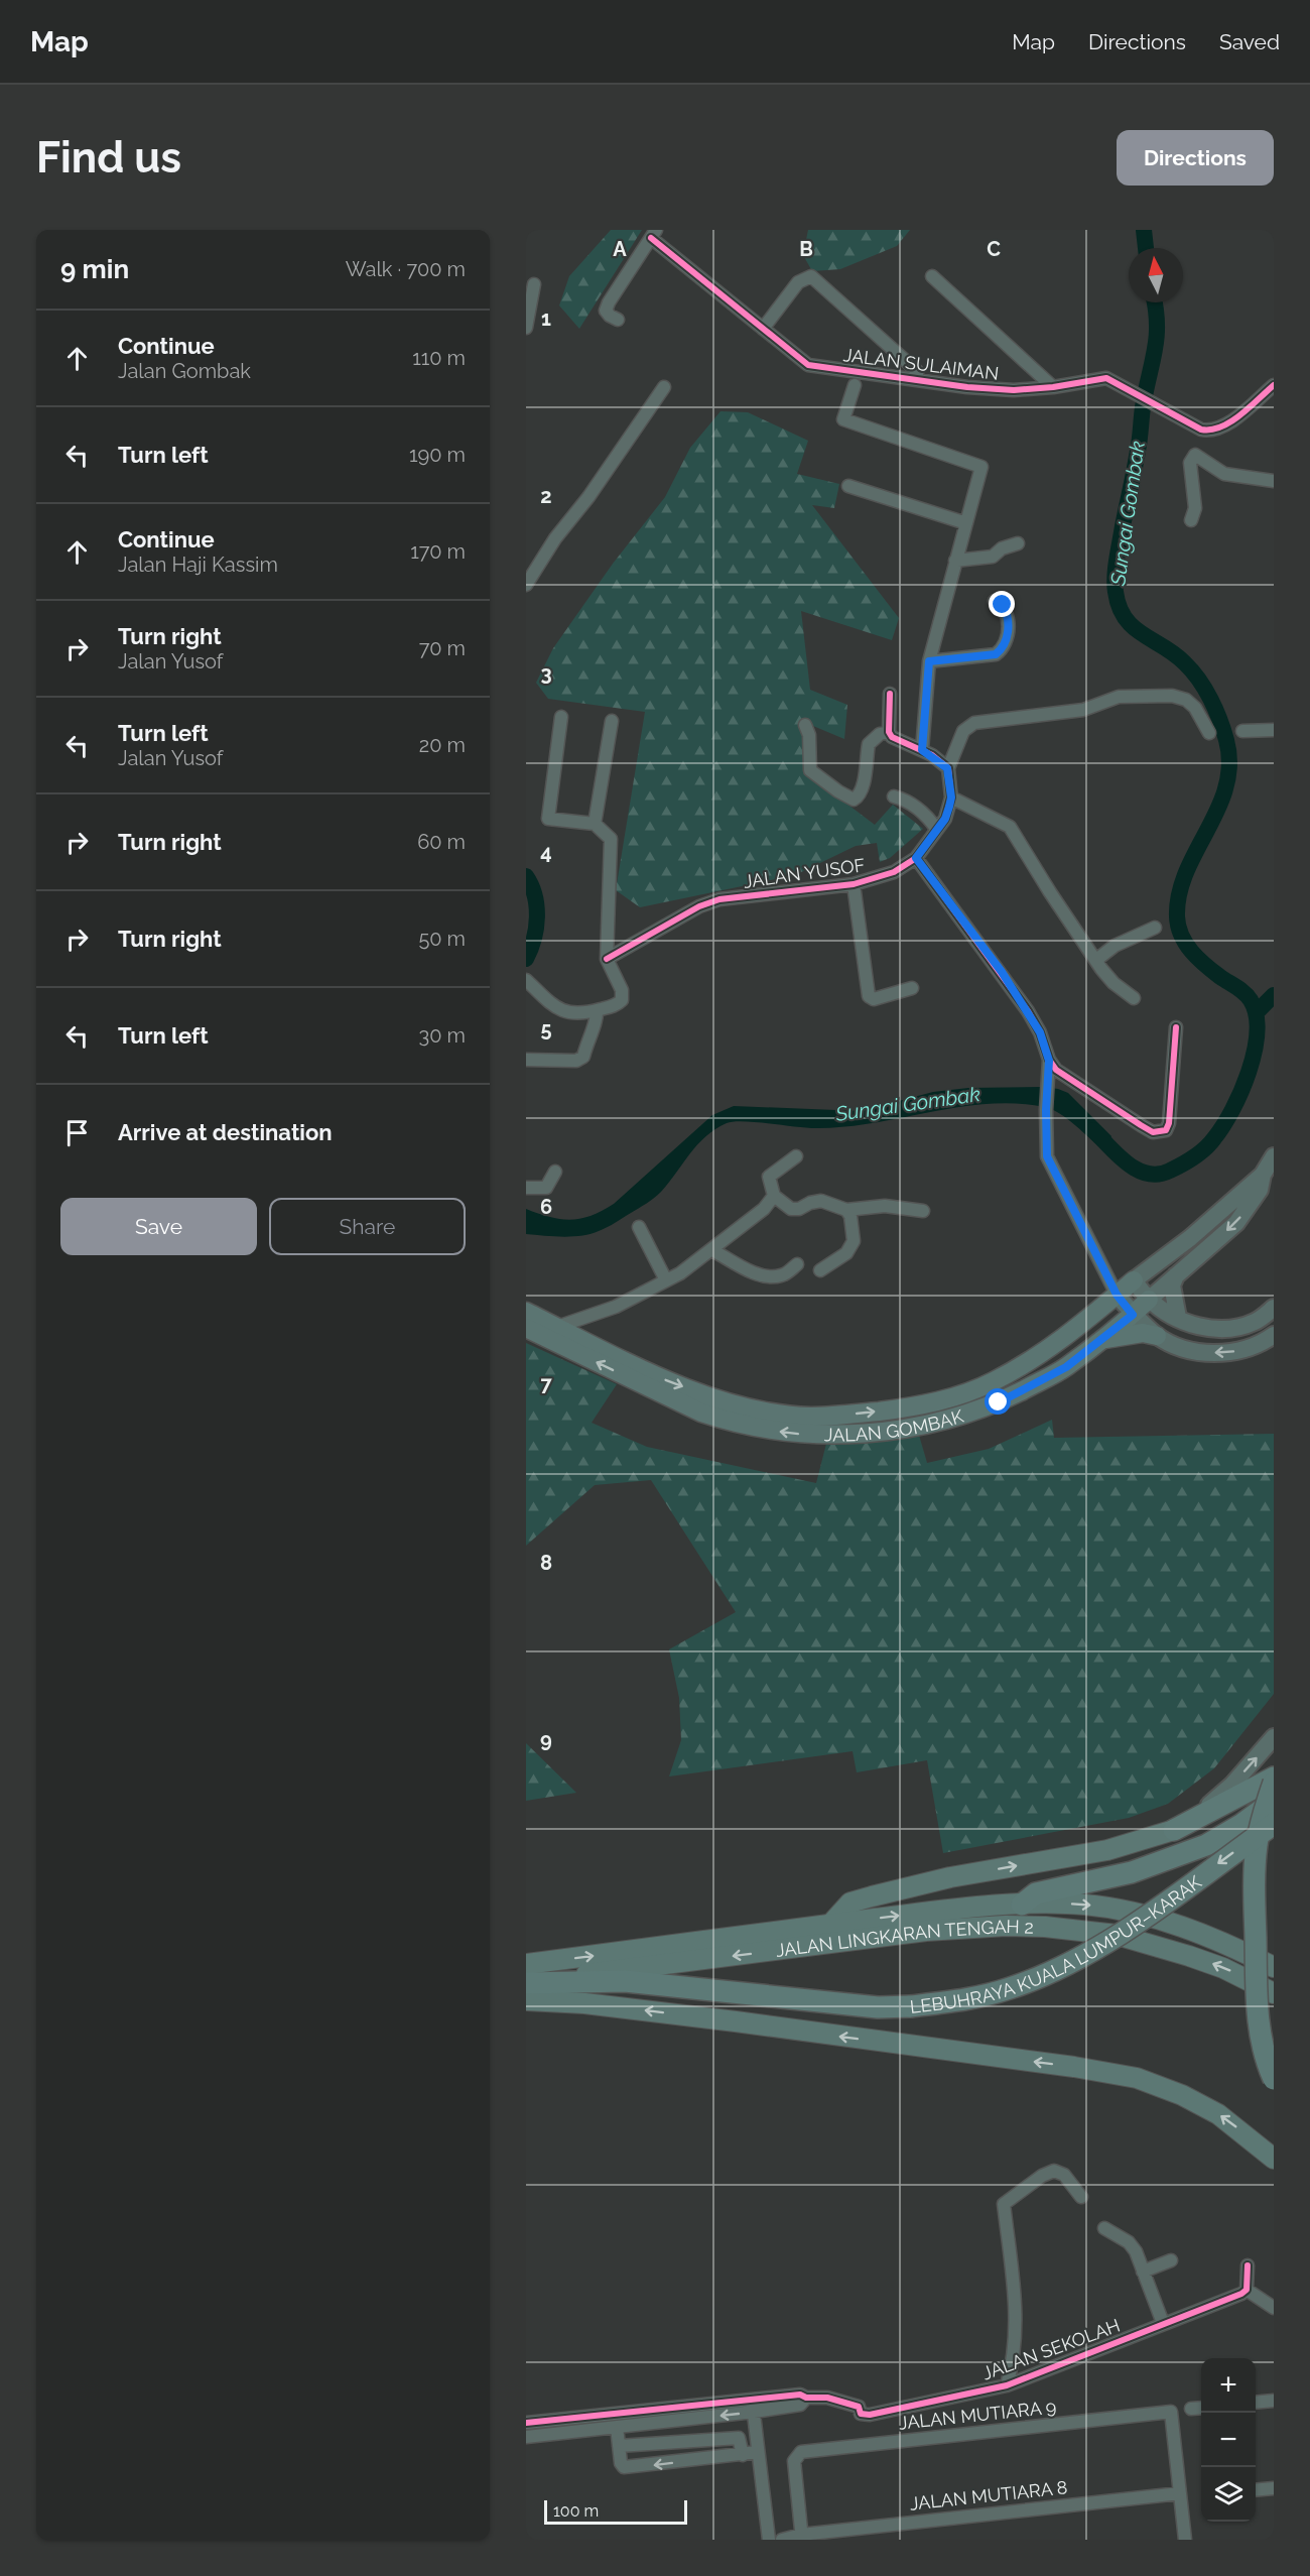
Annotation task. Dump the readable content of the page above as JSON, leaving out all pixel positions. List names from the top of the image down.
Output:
{
  "streets": {
    "highway": ["JALAN LINGKARAN TENGAH 2", "LEBUHRAYA KUALA LUMPUR–KARAK"],
    "main road": ["JALAN GOMBAK"],
    "street": [
      "JALAN SULAIMAN",
      "JALAN YUSOF",
      "JALAN SEKOLAH",
      "JALAN MUTIARA 9",
      "JALAN MUTIARA 8"
    ]
  },
  "crossings": [
    ["JALAN LINGKARAN TENGAH 2", "LEBUHRAYA KUALA LUMPUR–KARAK"],
    ["JALAN MUTIARA 9", "JALAN MUTIARA 8"]
  ],
  "water": ["Sungai Gombak"],
  "scale_bar": "100 m",
  "north": "top",
  "page": {
    "header": "Map",
    "nav": ["Map", "Directions", "Saved"],
    "buttons": [
      "Directions",
      ["Save", "Share"]
    ],
    "title": "Find us",
    "heading": ["9 min", "Walk · 700 m"],
    "list": [
      ["Continue", "Jalan Gombak", "110 m"],
      ["Turn left", "190 m"],
      ["Continue", "Jalan Haji Kassim", "170 m"],
      ["Turn right", "Jalan Yusof", "70 m"],
      ["Turn left", "Jalan Yusof", "20 m"],
      ["Turn right", "60 m"],
      ["Turn right", "50 m"],
      ["Turn left", "30 m"],
      "Arrive at destination"
    ],
    "map_buttons": ["+", "−"],
    "scale": "100 m"
  },
  "grid": {
    "columns": ["A", "B", "C"],
    "rows": [
      "1",
      "2",
      "3",
      "4",
      "5",
      "6",
      "7",
      "8",
      "9"
    ]
  }
}
